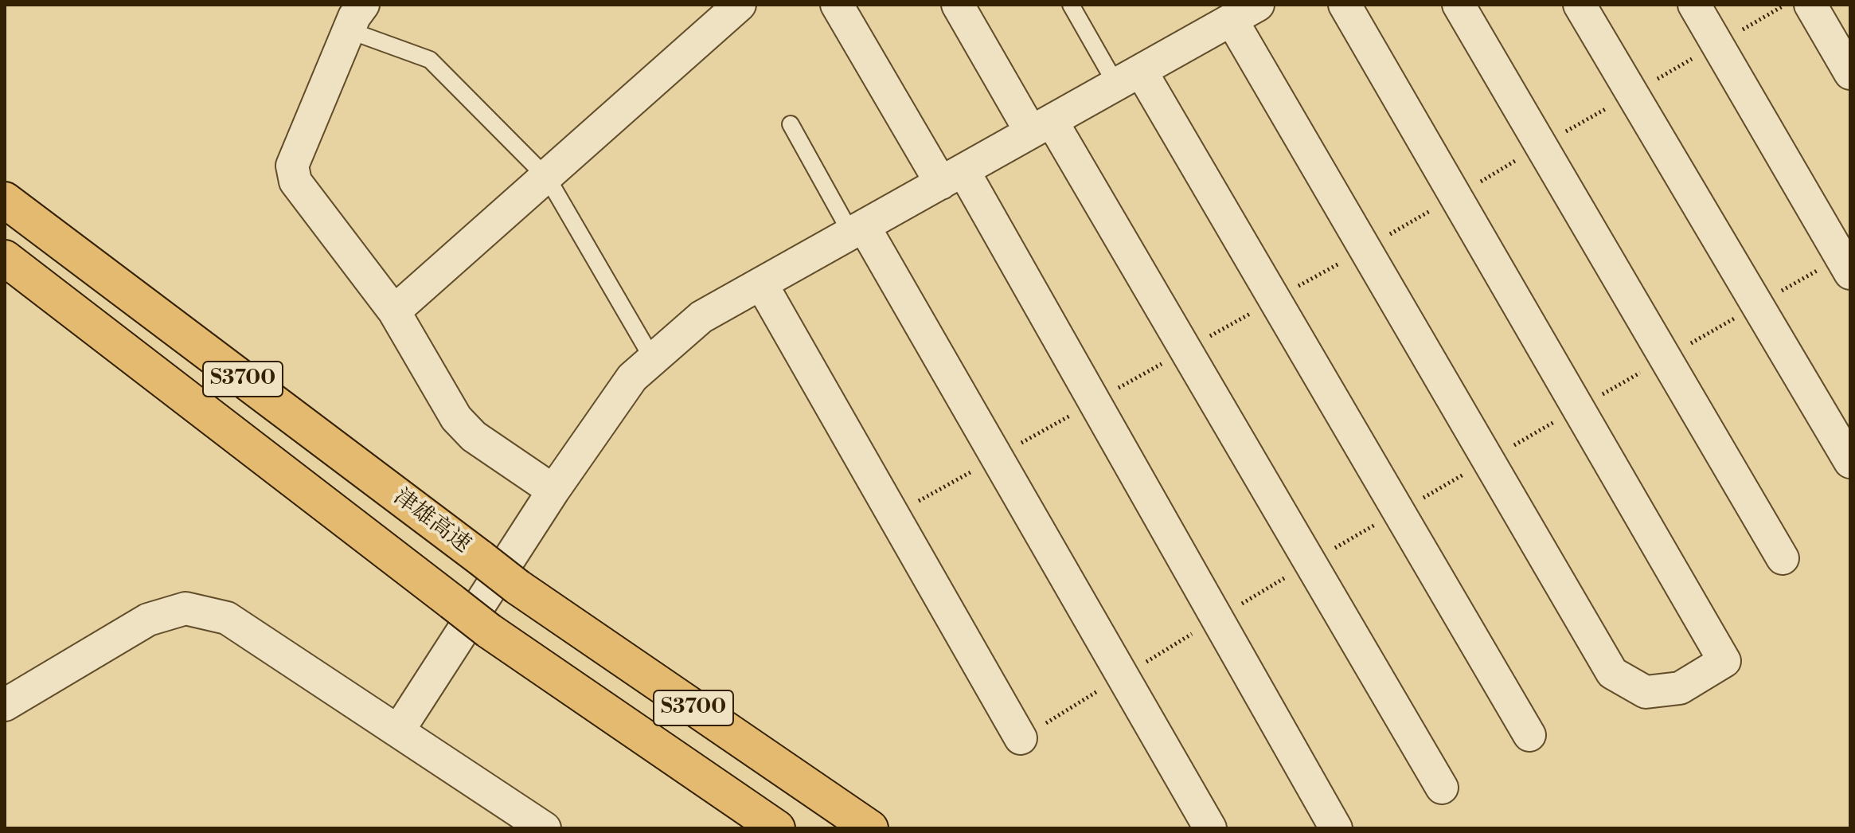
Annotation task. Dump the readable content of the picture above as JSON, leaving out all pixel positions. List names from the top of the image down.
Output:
{
  "streets": {
    "highway": ["S3700", "津雄高速"]
  }
}
